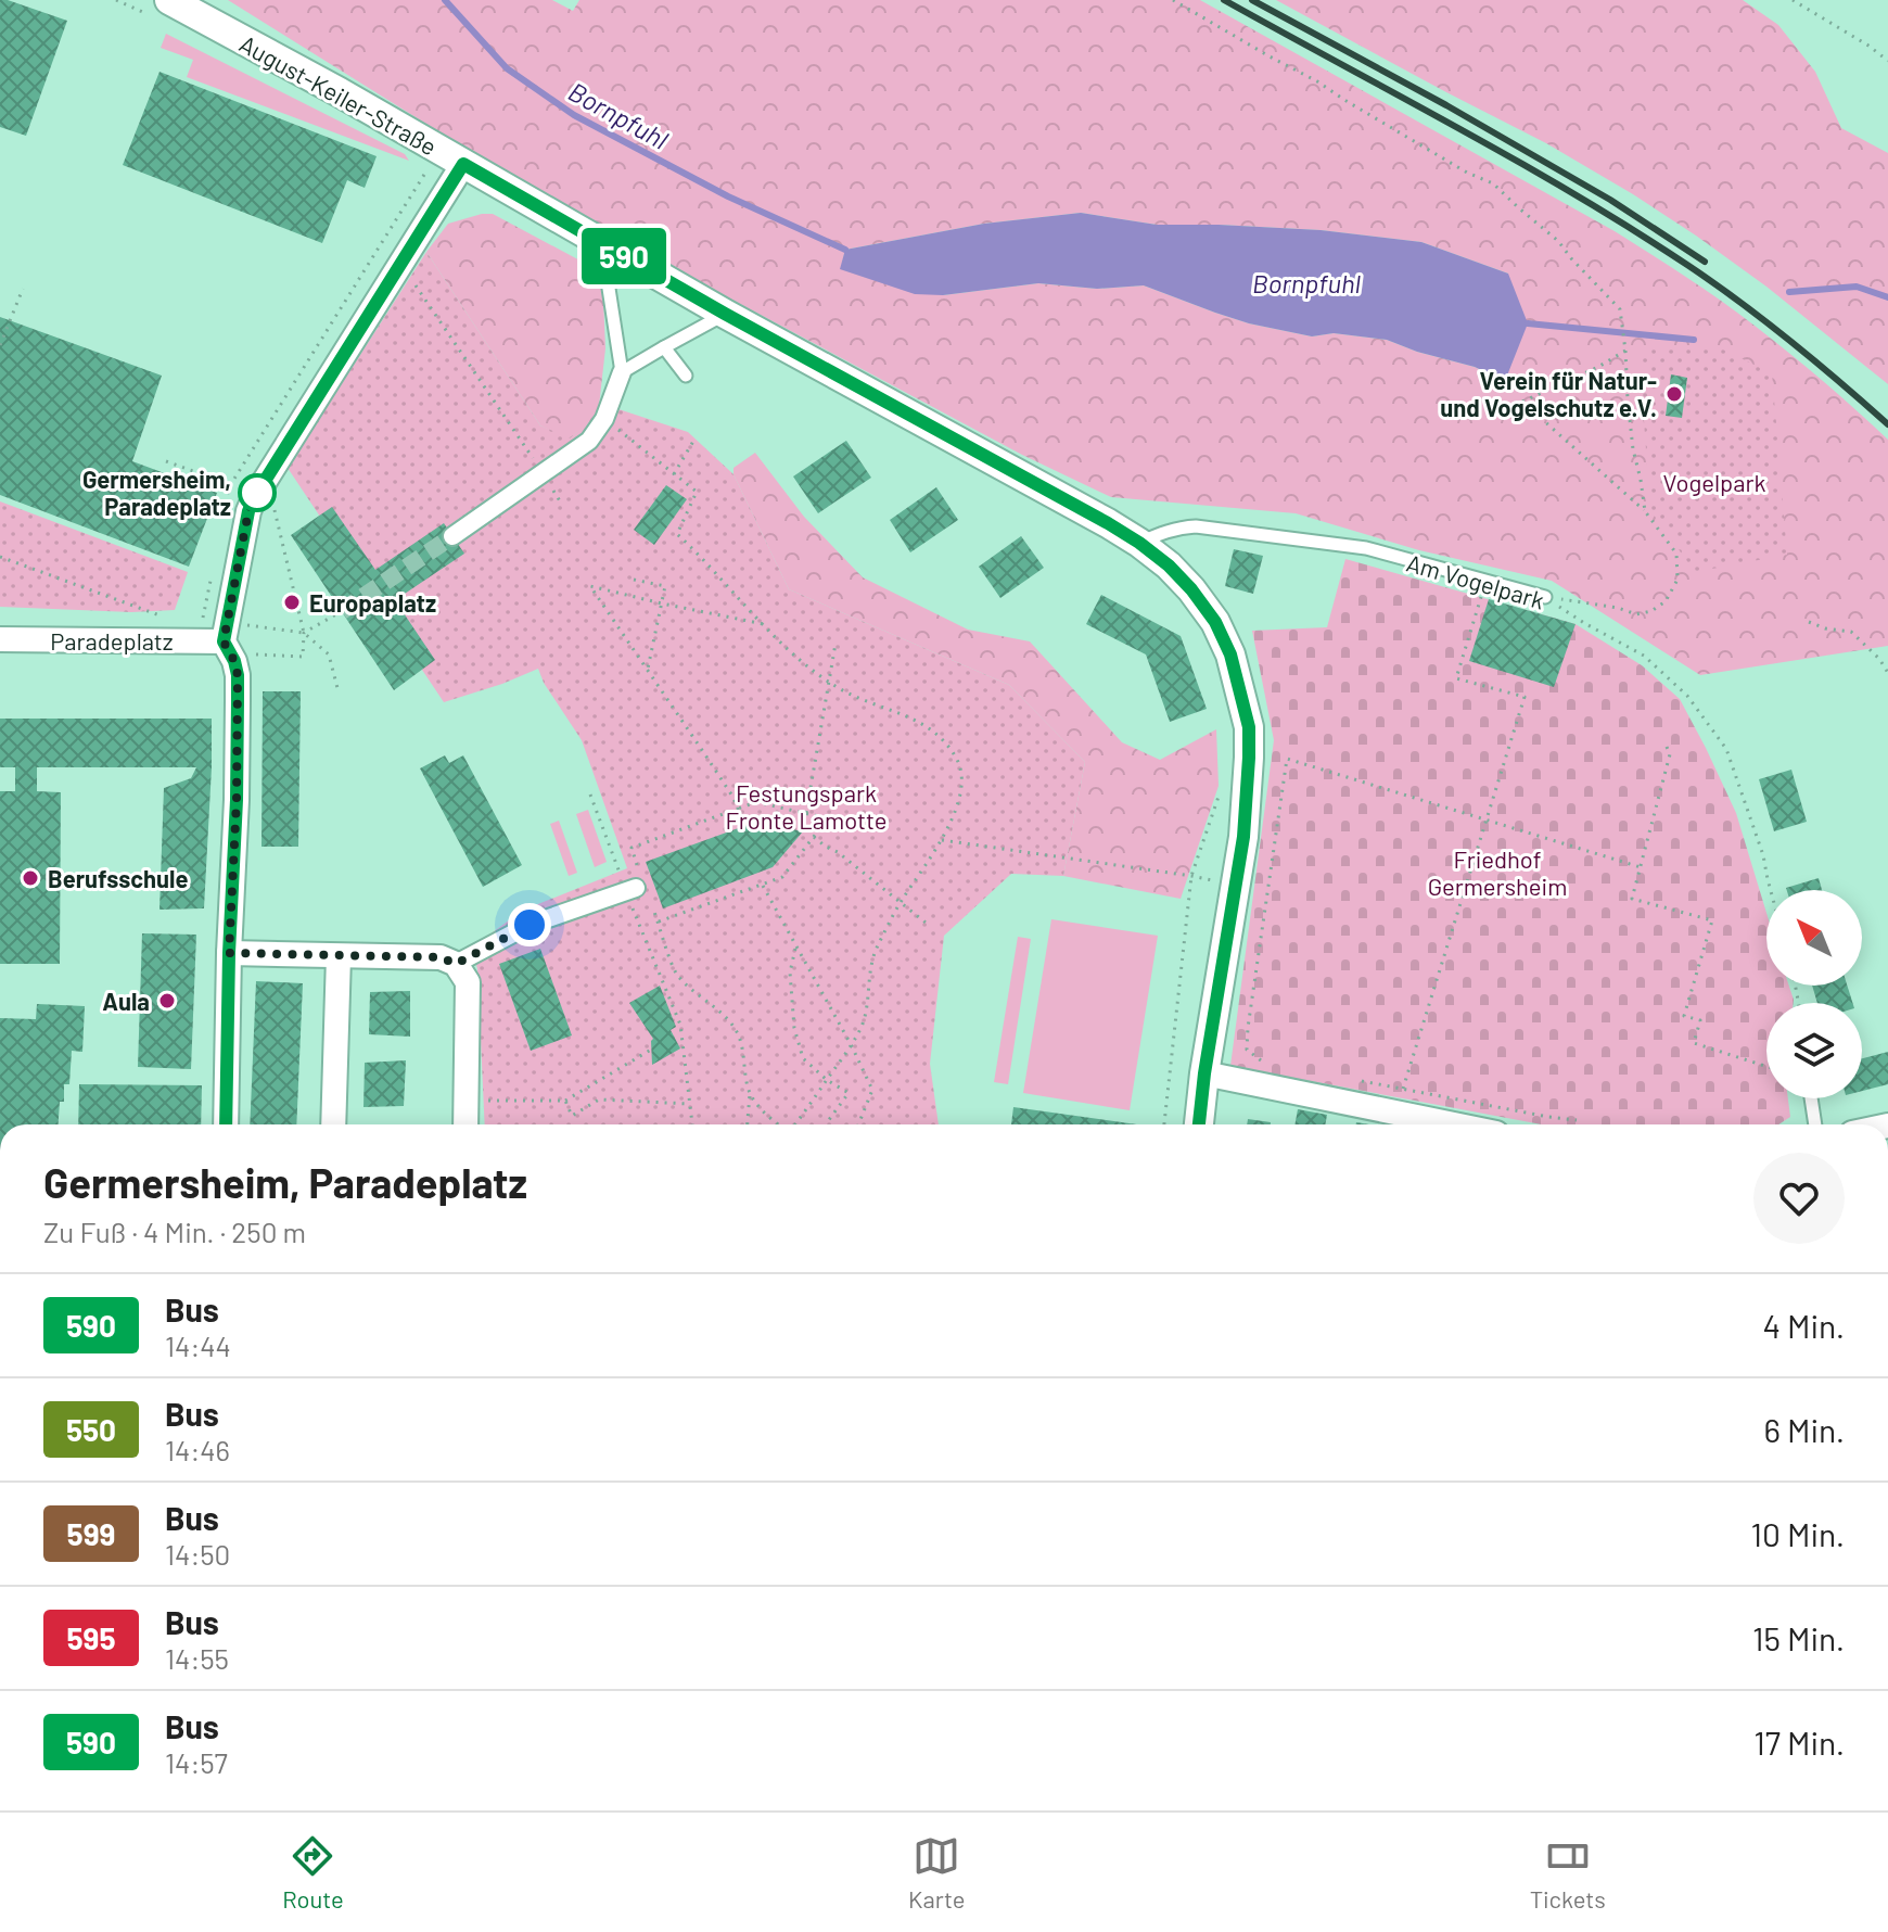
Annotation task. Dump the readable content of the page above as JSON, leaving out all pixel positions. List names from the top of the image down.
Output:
{
  "streets": {
    "street": ["August-Keiler-Straße", "Paradeplatz"],
    "lane": ["Am Vogelpark"]
  },
  "crossings": [
    ["August-Keiler-Straße", "Am Vogelpark"]
  ],
  "water": ["Bornpfuhl"],
  "parks": ["Vogelpark", "Festungspark Fronte Lamotte", "Friedhof Germersheim"],
  "places": [
    "Verein für Natur- und Vogelschutz e.V.",
    "Germersheim, Paradeplatz",
    "Europaplatz",
    "Berufsschule",
    "Aula"
  ],
  "lines": ["bus line 590"],
  "north": "top left",
  "page": {
    "on_map": "590",
    "heading": ["Germersheim, Paradeplatz", "Zu Fuß · 4 Min. · 250 m"],
    "list": [
      {
        "mark": "590",
        "name": "Bus",
        "note": "14:44",
        "value": "4 Min."
      },
      {
        "mark": "550",
        "name": "Bus",
        "note": "14:46",
        "value": "6 Min."
      },
      {
        "mark": "599",
        "name": "Bus",
        "note": "14:50",
        "value": "10 Min."
      },
      {
        "mark": "595",
        "name": "Bus",
        "note": "14:55",
        "value": "15 Min."
      },
      {
        "mark": "590",
        "name": "Bus",
        "note": "14:57",
        "value": "17 Min."
      }
    ],
    "tabs": ["Route", "Karte", "Tickets"]
  }
}
